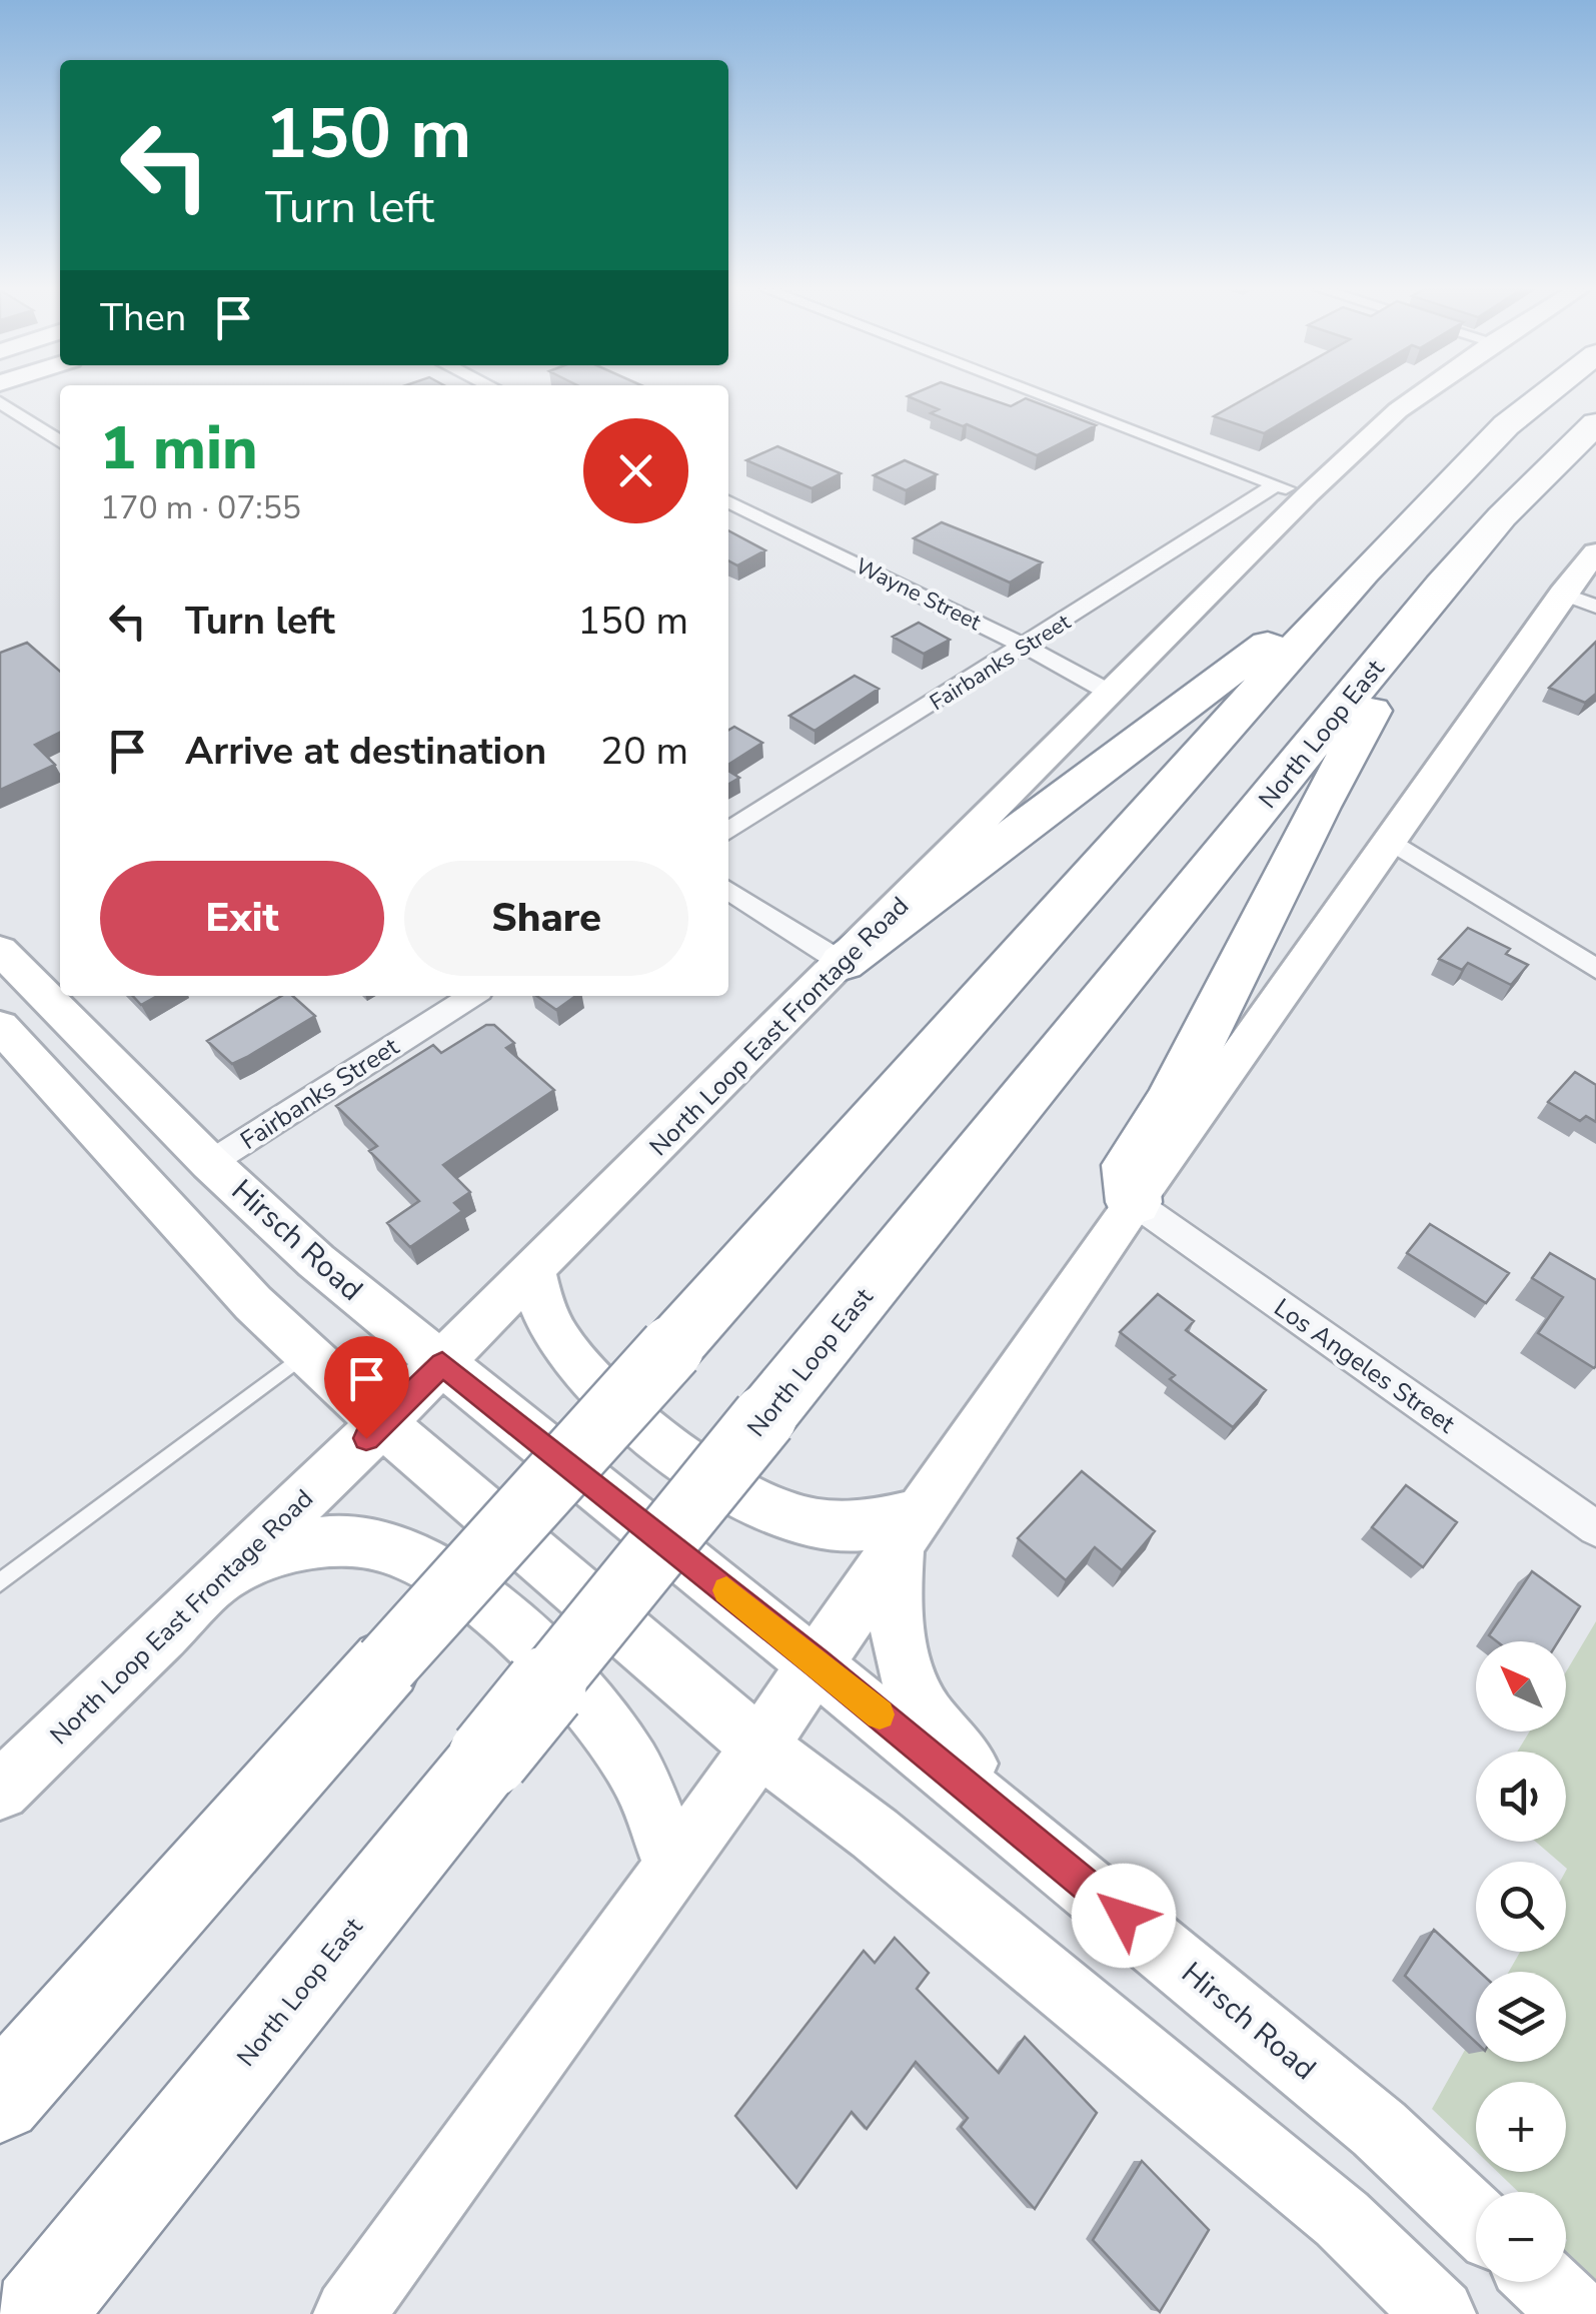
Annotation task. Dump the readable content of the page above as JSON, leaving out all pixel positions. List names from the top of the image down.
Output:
{
  "streets": {
    "highway": ["North Loop East"],
    "main road": ["North Loop East Frontage Road", "Hirsch Road"],
    "street": ["Wayne Street", "Fairbanks Street", "Los Angeles Street"]
  },
  "crossings": [
    ["Wayne Street", "Fairbanks Street"],
    ["Wayne Street", "North Loop East Frontage Road"],
    ["Fairbanks Street", "Hirsch Road"],
    ["North Loop East Frontage Road", "Hirsch Road"]
  ],
  "north": "top left",
  "page": {
    "turn": ["150 m", "Turn left"],
    "then": "Then",
    "heading": ["1 min", "170 m · 07:55"],
    "list": [
      {
        "name": "Turn left",
        "value": "150 m"
      },
      {
        "name": "Arrive at destination",
        "value": "20 m"
      }
    ],
    "buttons": ["Exit", "Share"],
    "map_buttons": ["+", "−"]
  }
}
